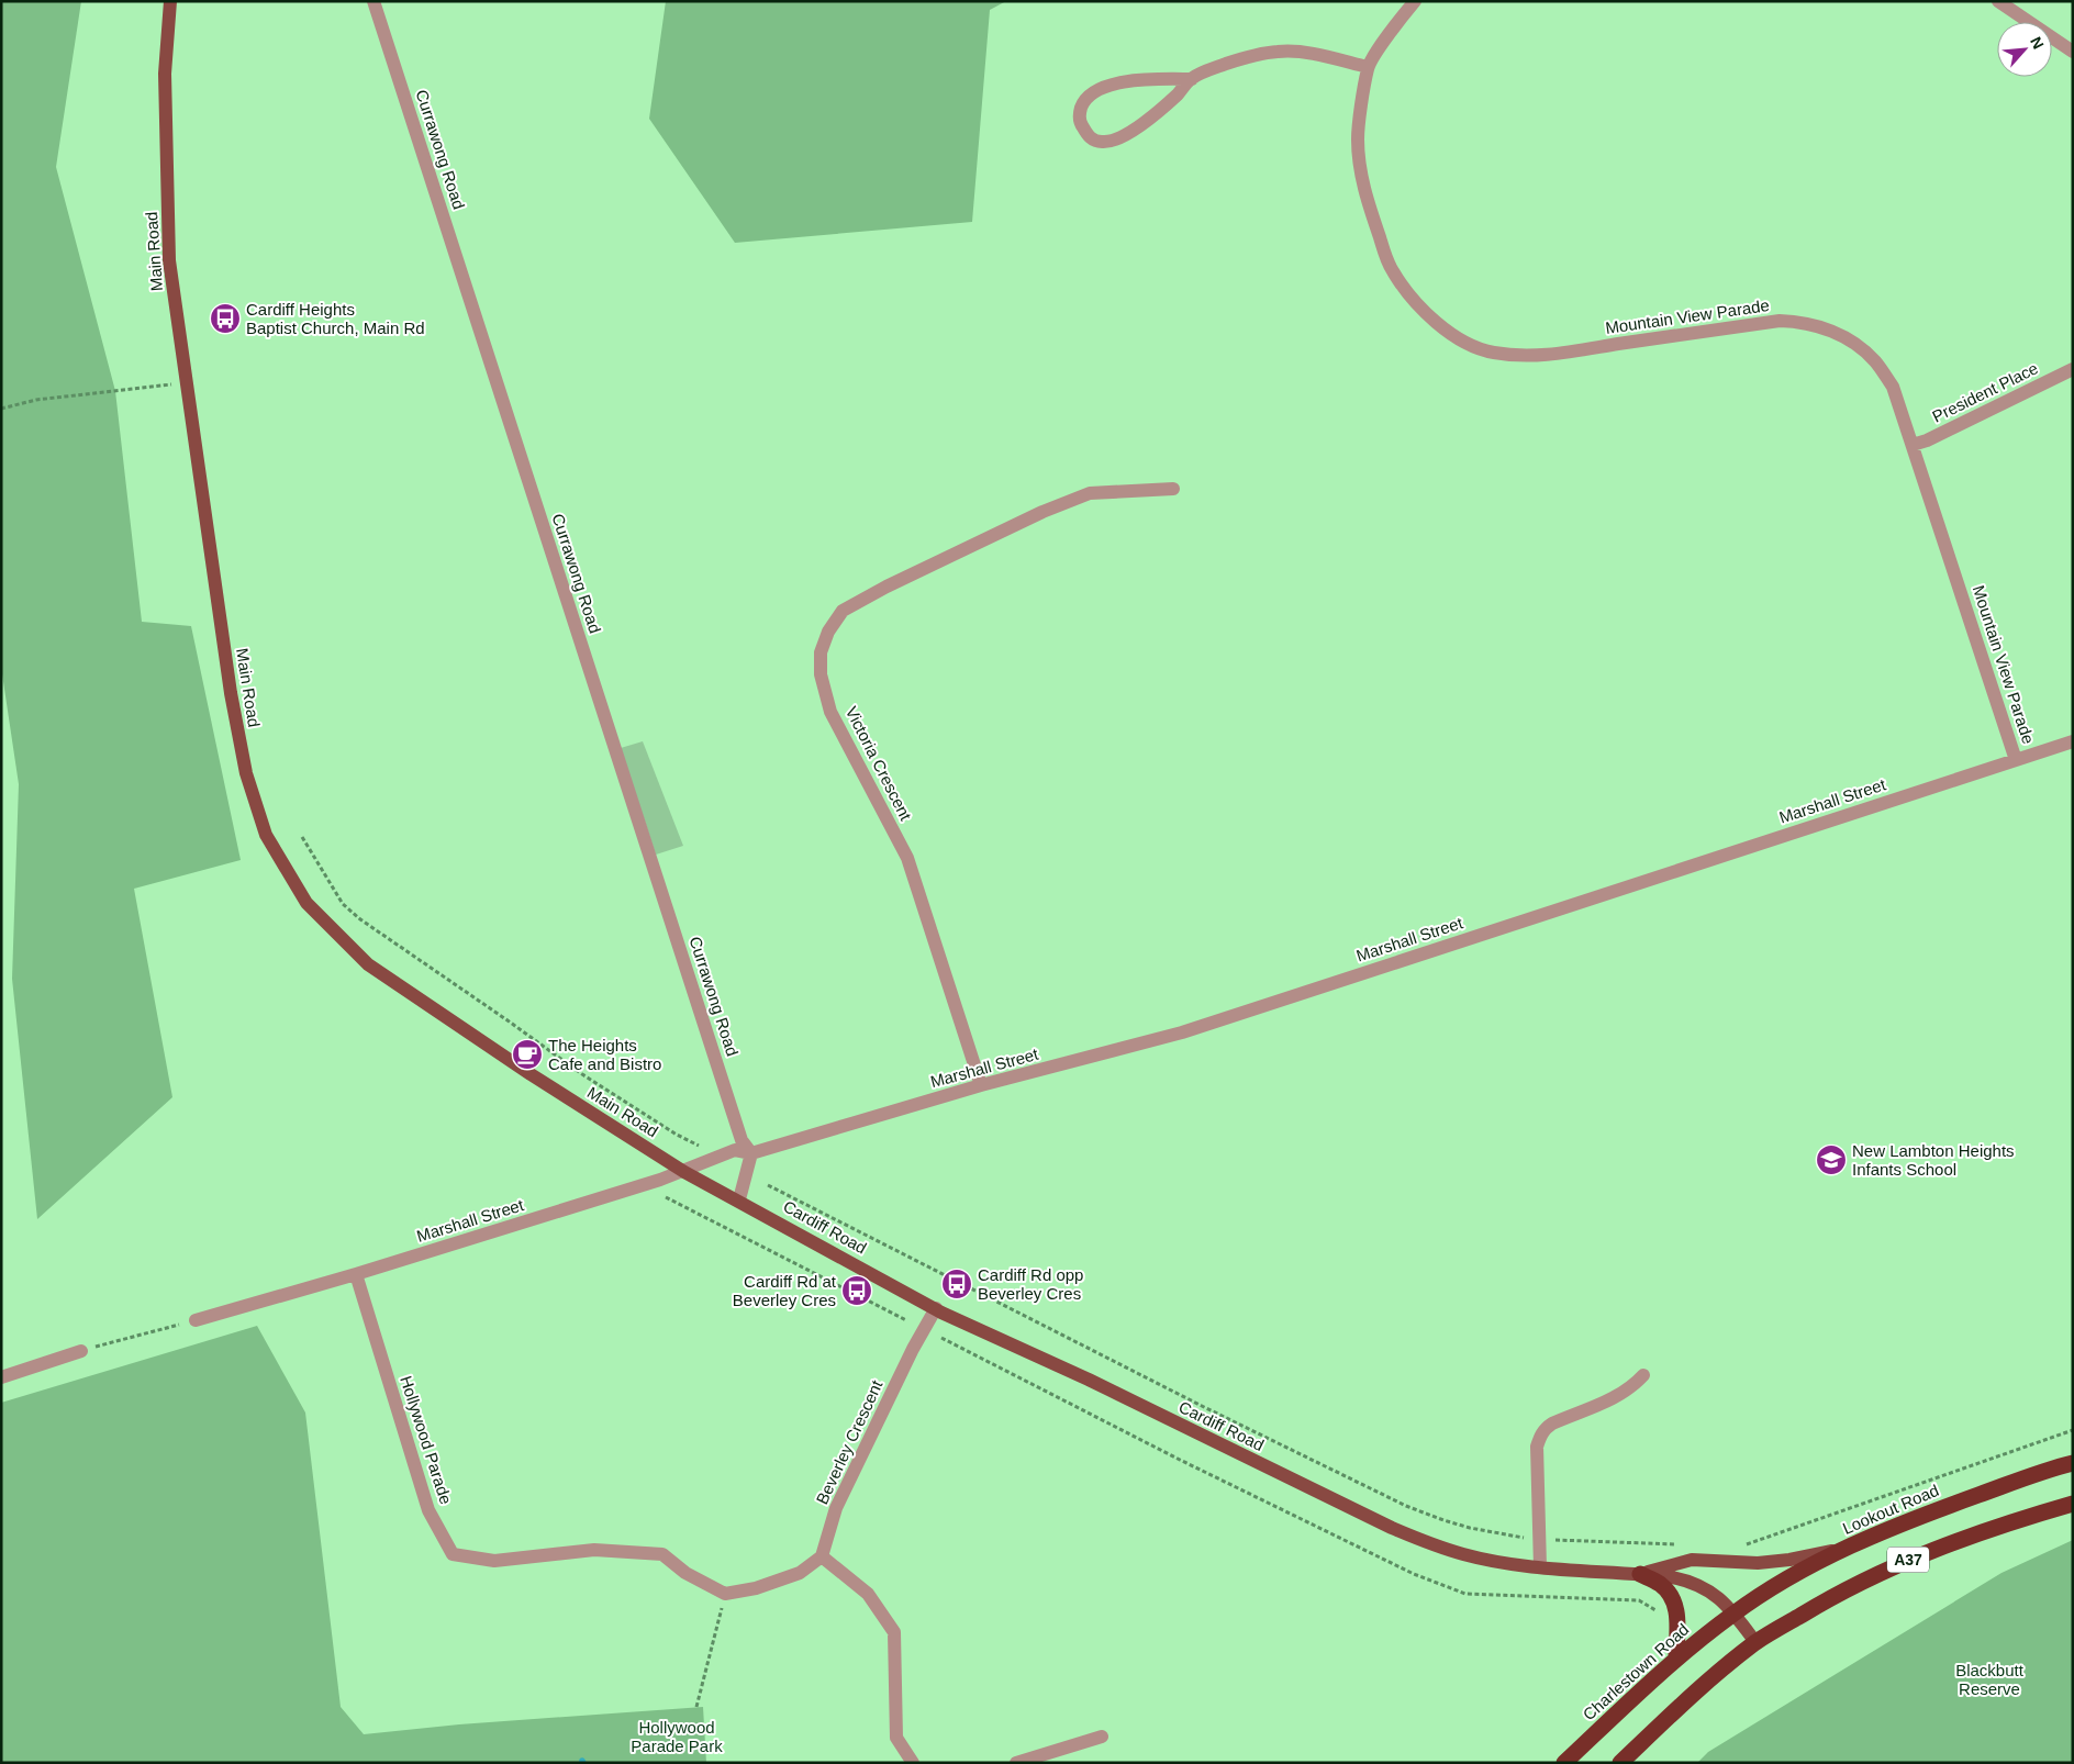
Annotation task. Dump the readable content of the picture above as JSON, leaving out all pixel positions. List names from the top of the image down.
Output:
{
  "streets": {
    "highway": ["Lookout Road", "A37", "Charlestown Road"],
    "main road": ["Main Road", "Cardiff Road"],
    "street": [
      "Currawong Road",
      "Mountain View Parade",
      "President Place",
      "Victoria Crescent",
      "Marshall Street",
      "Hollywood Parade",
      "Beverley Crescent"
    ]
  },
  "crossings": [
    ["Currawong Road", "Marshall Street"],
    ["Main Road", "Marshall Street"],
    ["Main Road", "Cardiff Road"],
    ["Mountain View Parade", "President Place"],
    ["Mountain View Parade", "Marshall Street"],
    ["Victoria Crescent", "Marshall Street"],
    ["Marshall Street", "Cardiff Road"],
    ["Marshall Street", "Hollywood Parade"],
    ["Cardiff Road", "Beverley Crescent"],
    ["Cardiff Road", "Lookout Road"],
    ["Cardiff Road", "A37"],
    ["Cardiff Road", "Charlestown Road"],
    ["Lookout Road", "Charlestown Road"]
  ],
  "parks": ["Blackbutt Reserve", "Hollywood Parade Park"],
  "places": {
    "bus stop": ["Cardiff Heights Baptist Church, Main Rd", "Cardiff Rd opp Beverley Cres", "Cardiff Rd at Beverley Cres"],
    "cafe": ["The Heights Cafe and Bistro"],
    "school or university": ["New Lambton Heights Infants School"]
  },
  "north": "top right"
}
